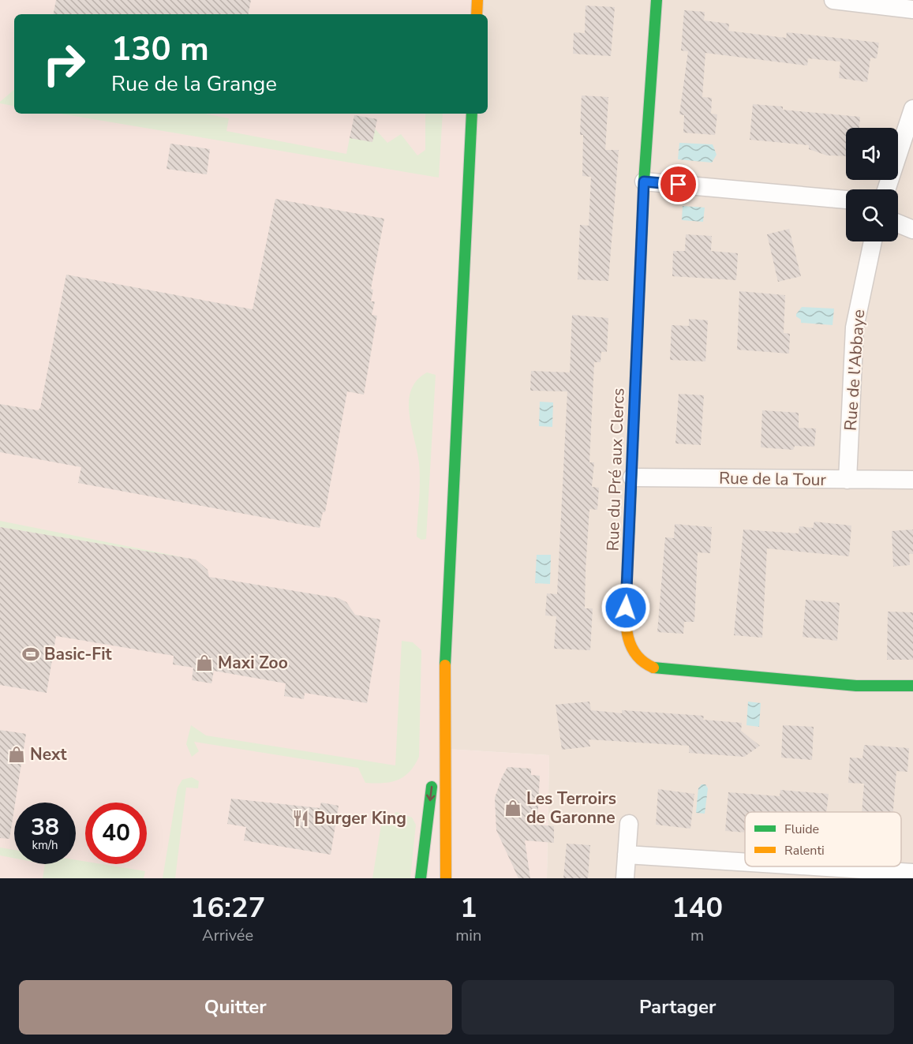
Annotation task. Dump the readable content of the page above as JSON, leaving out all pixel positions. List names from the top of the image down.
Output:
{
  "streets": {
    "main road": ["Rue du Pré aux Clercs"],
    "street": ["Rue de l'Abbaye", "Rue de la Tour"]
  },
  "crossings": [
    ["Rue de l'Abbaye", "Rue de la Tour"],
    ["Rue du Pré aux Clercs", "Rue de la Tour"]
  ],
  "places": {
    "sports": ["Basic-Fit"],
    "shop": ["Maxi Zoo", "Next", "Les Terroirs de Garonne"],
    "restaurant": ["Burger King"]
  },
  "legend": ["Fluide", "Ralenti"],
  "page": {
    "turn": ["130 m", "Rue de la Grange"],
    "speed": "38 km/h",
    "limit": "40",
    "eta": [
      "16:27",
      "Arrivée",
      "1",
      "min",
      "140",
      "m"
    ],
    "buttons": ["Quitter", "Partager"]
  }
}
